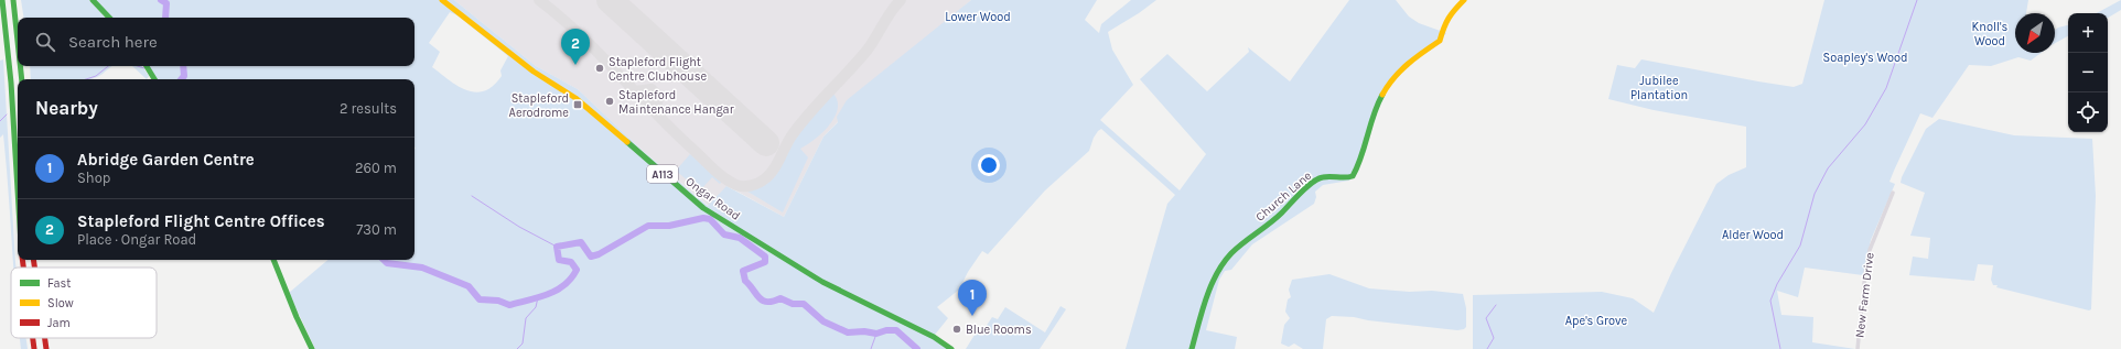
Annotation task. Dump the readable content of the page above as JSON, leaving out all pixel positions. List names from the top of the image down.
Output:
{
  "streets": {
    "main road": ["A113", "Church Lane", "Ongar Road"],
    "street": ["New Farm Drive"]
  },
  "parks": [
    "Lower Wood",
    "Knoll's Wood",
    "Soapley's Wood",
    "Jubilee Plantation",
    "Alder Wood",
    "Ape's Grove"
  ],
  "places": {
    "other": ["Stapleford Flight Centre Clubhouse", "Stapleford Maintenance Hangar", "Blue Rooms"],
    "transit": ["Stapleford Aerodrome"]
  },
  "legend": ["Fast", "Slow", "Jam"],
  "north": "bottom left",
  "page": {
    "map_buttons": ["+", "−"],
    "search": "Search here",
    "pins": ["2", "1"],
    "heading": ["Nearby", "2 results"],
    "list": [
      {
        "mark": "1",
        "name": "Abridge Garden Centre",
        "note": "Shop",
        "value": "260 m"
      },
      {
        "mark": "2",
        "name": "Stapleford Flight Centre Offices",
        "note": "Place · Ongar Road",
        "value": "730 m"
      }
    ]
  }
}
